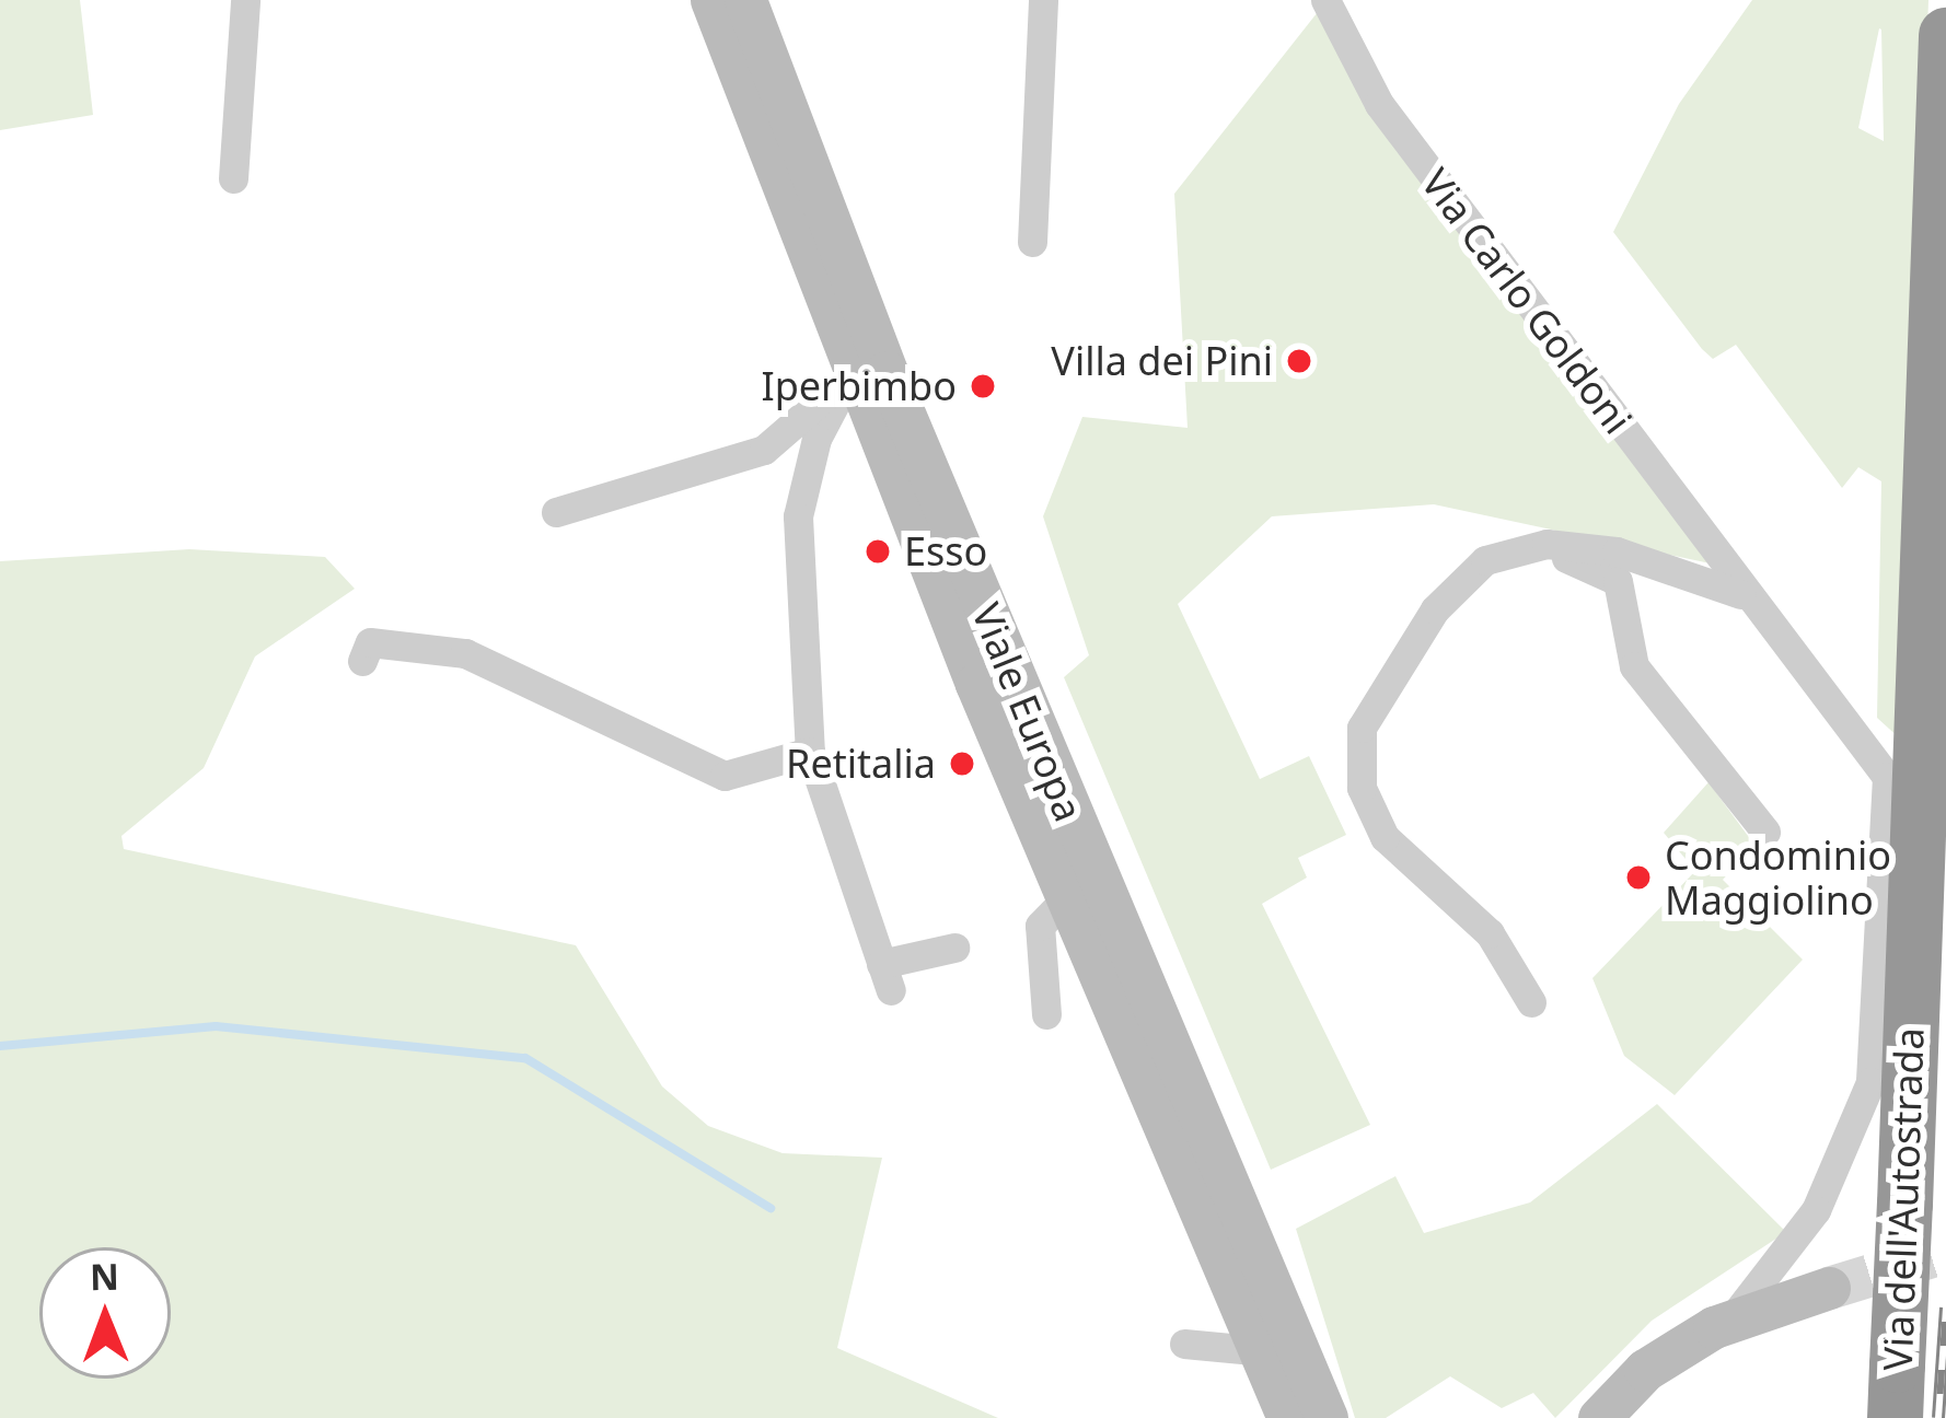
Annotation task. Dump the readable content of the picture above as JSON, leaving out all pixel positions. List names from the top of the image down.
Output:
{
  "streets": {
    "highway": ["Via dell'Autostrada"],
    "street": ["Via Carlo Goldoni", "Viale Europa"]
  },
  "places": [
    "Villa dei Pini",
    "Iperbimbo",
    "Esso",
    "Retitalia",
    "Condominio Maggiolino"
  ],
  "north": "top"
}
